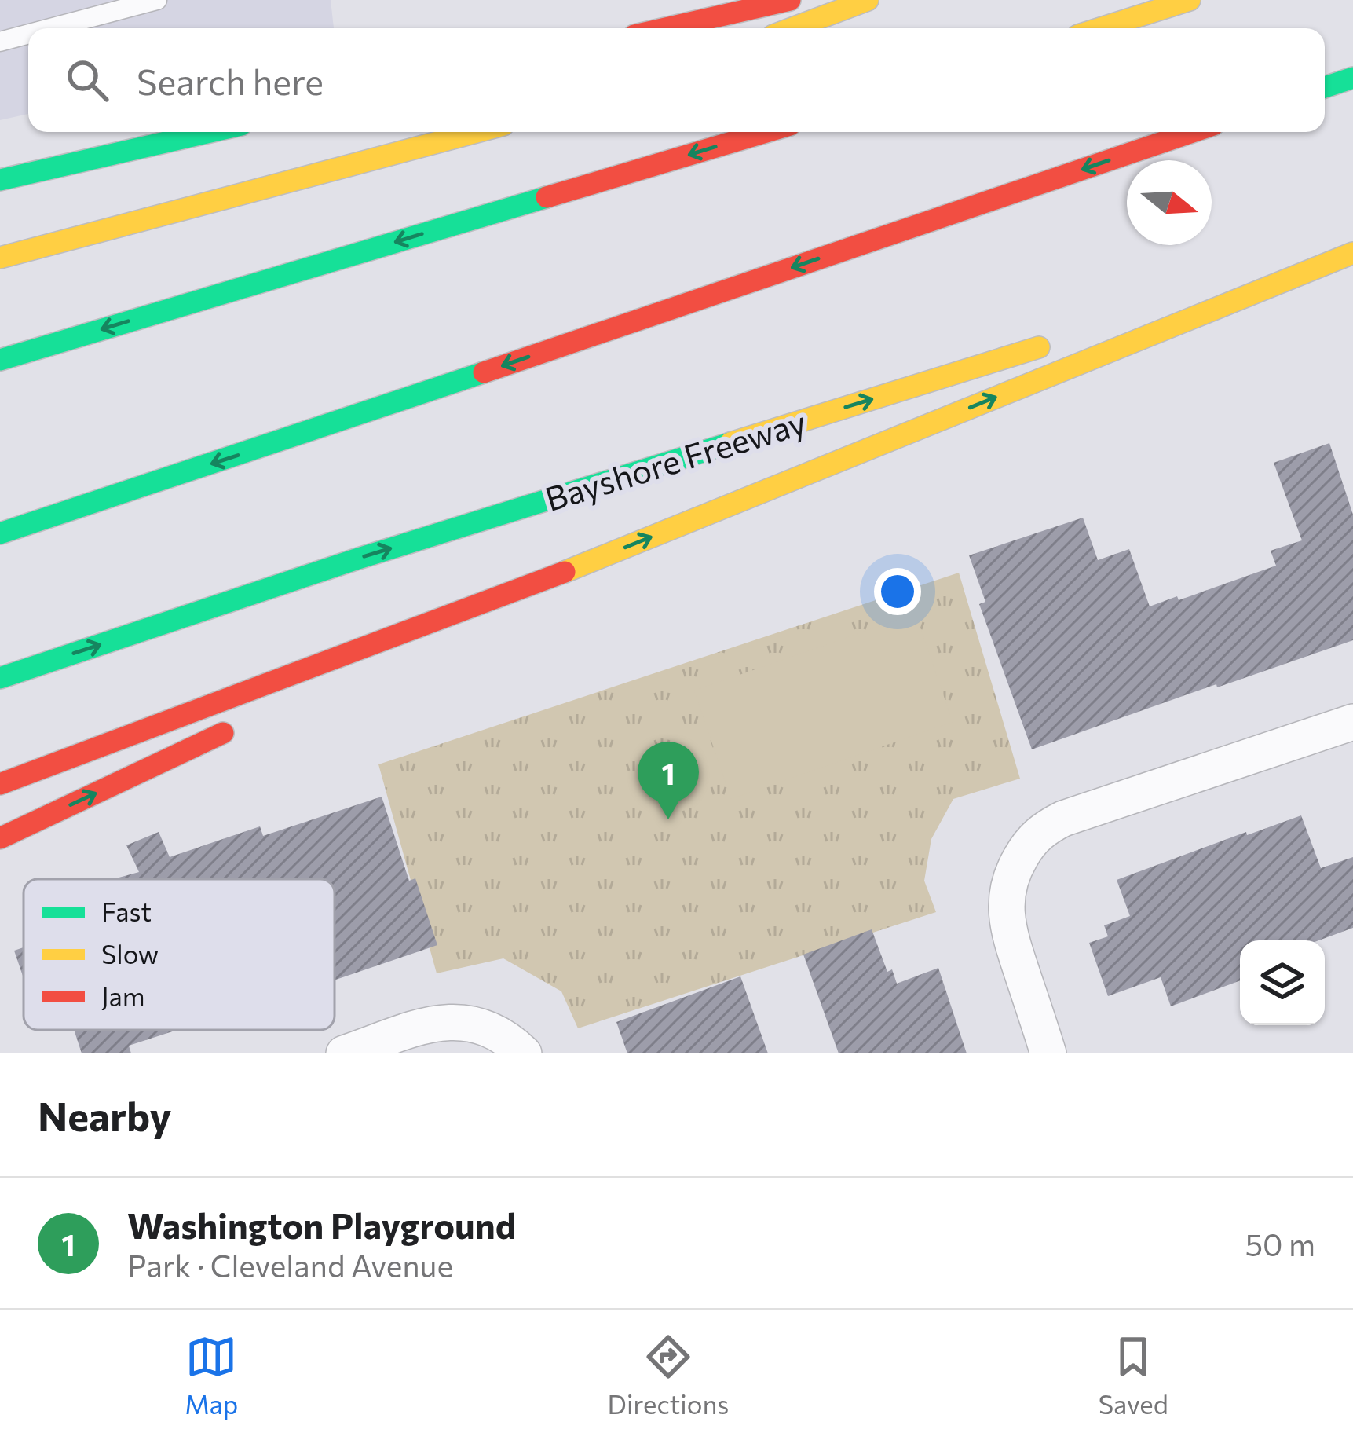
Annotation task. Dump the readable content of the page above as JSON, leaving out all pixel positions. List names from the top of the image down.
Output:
{
  "streets": {
    "highway": ["Bayshore Freeway"]
  },
  "legend": ["Fast", "Slow", "Jam"],
  "north": "right",
  "page": {
    "search": "Search here",
    "pins": "1",
    "heading": "Nearby",
    "list": [
      {
        "mark": "1",
        "name": "Washington Playground",
        "note": "Park · Cleveland Avenue",
        "value": "50 m"
      }
    ],
    "nav": ["Map", "Directions", "Saved"]
  }
}
